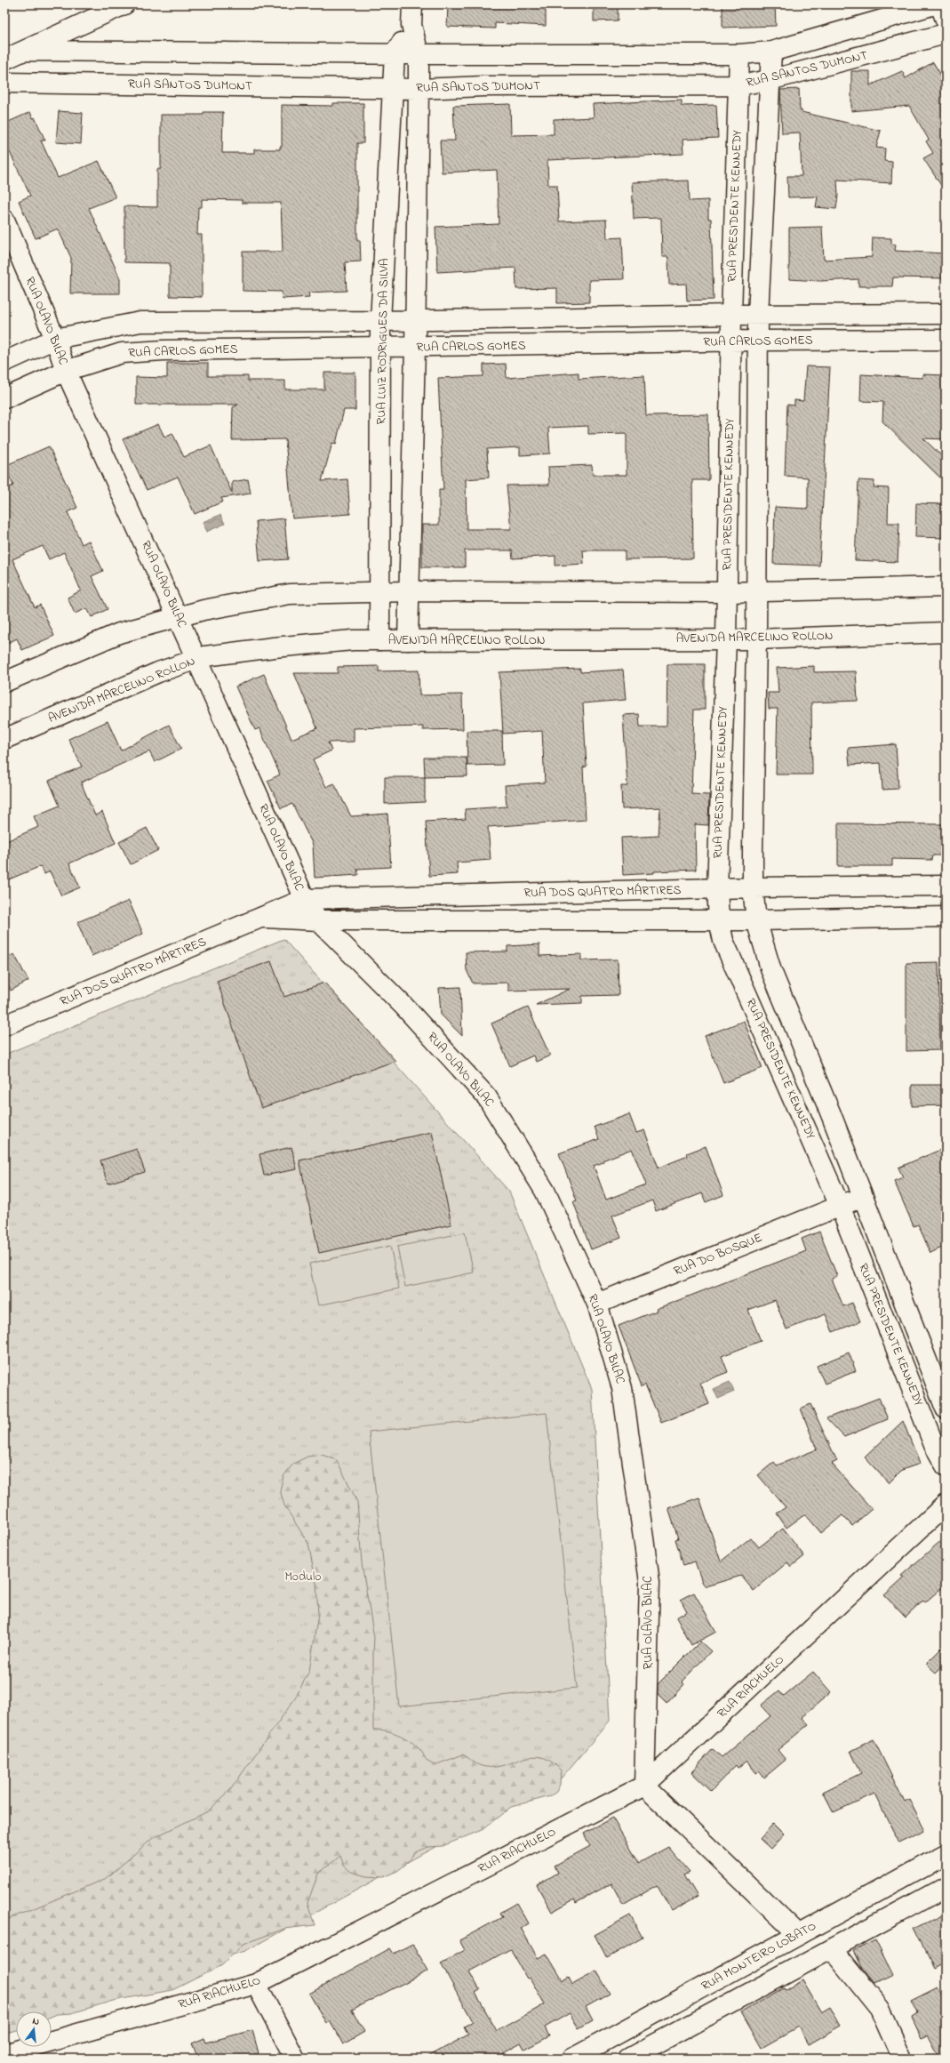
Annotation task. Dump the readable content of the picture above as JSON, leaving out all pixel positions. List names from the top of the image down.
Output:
{
  "streets": {
    "street": [
      "RUA SANTOS DUMONT",
      "RUA PRESIDENTE KENNEDY",
      "RUA OLAVO BILAC",
      "RUA LUIZ RODRIGUES DA SILVA",
      "RUA CARLOS GOMES",
      "AVENIDA MARCELINO ROLLON",
      "RUA DOS QUATRO MÁRTIRES",
      "RUA DO BOSQUE",
      "RUA RIACHUELO",
      "RUA MONTEIRO LOBATO"
    ]
  },
  "crossings": [
    ["RUA SANTOS DUMONT", "RUA PRESIDENTE KENNEDY"],
    ["RUA SANTOS DUMONT", "RUA LUIZ RODRIGUES DA SILVA"],
    ["RUA PRESIDENTE KENNEDY", "RUA CARLOS GOMES"],
    ["RUA PRESIDENTE KENNEDY", "AVENIDA MARCELINO ROLLON"],
    ["RUA PRESIDENTE KENNEDY", "RUA DOS QUATRO MÁRTIRES"],
    ["RUA PRESIDENTE KENNEDY", "RUA DO BOSQUE"],
    ["RUA OLAVO BILAC", "RUA CARLOS GOMES"],
    ["RUA OLAVO BILAC", "AVENIDA MARCELINO ROLLON"],
    ["RUA OLAVO BILAC", "RUA DOS QUATRO MÁRTIRES"],
    ["RUA OLAVO BILAC", "RUA DO BOSQUE"],
    ["RUA OLAVO BILAC", "RUA RIACHUELO"],
    ["RUA LUIZ RODRIGUES DA SILVA", "RUA CARLOS GOMES"],
    ["RUA LUIZ RODRIGUES DA SILVA", "AVENIDA MARCELINO ROLLON"]
  ],
  "parks": ["Modulo"],
  "north": "top"
}
